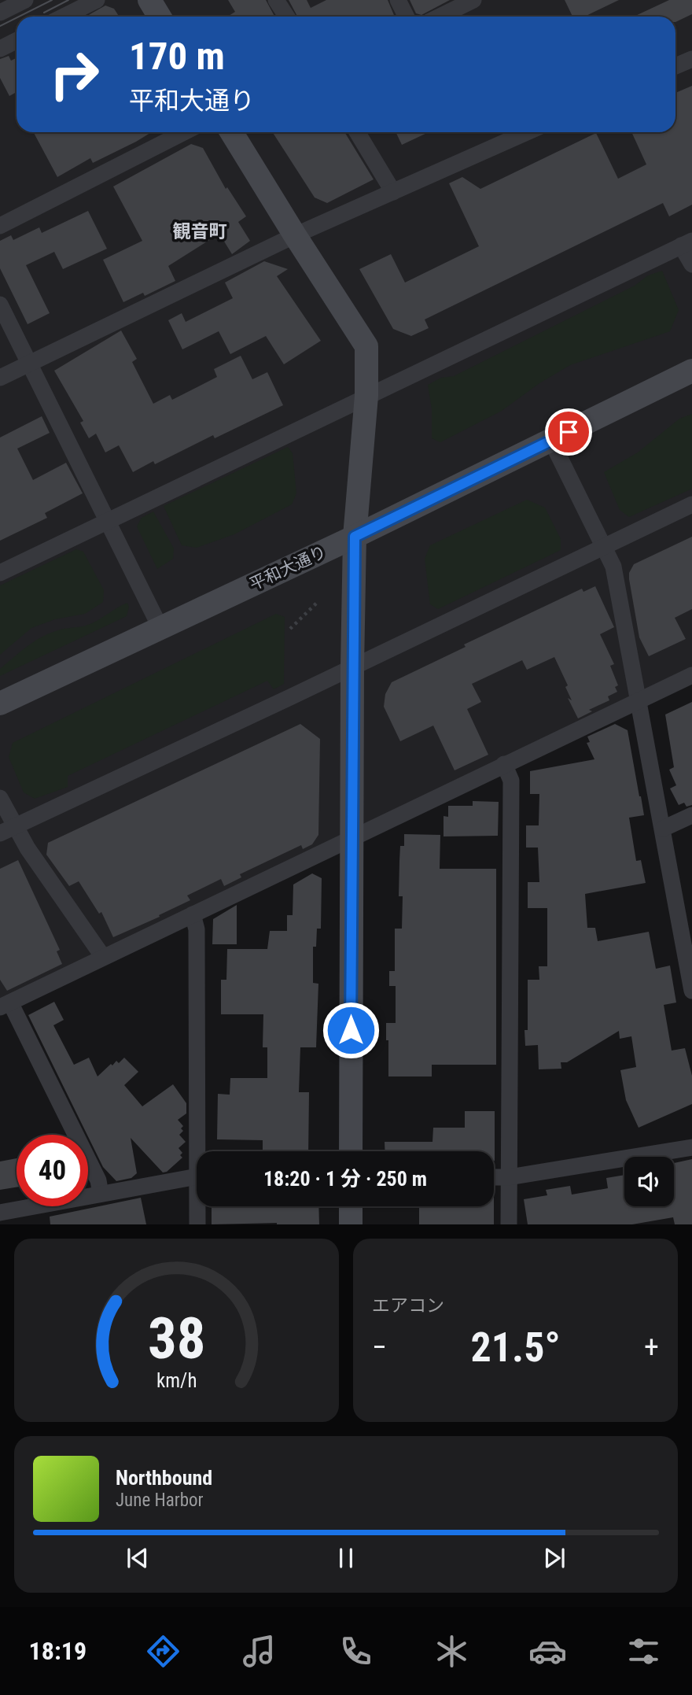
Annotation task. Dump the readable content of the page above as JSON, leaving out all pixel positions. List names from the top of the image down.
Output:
{
  "streets": {
    "street": ["平和大通り"]
  },
  "districts": ["観音町"],
  "page": {
    "turn": ["170 m", "平和大通り"],
    "limit": "40",
    "trip": "18:20 · 1 分 · 250 m",
    "tile": "エアコン",
    "heat": ["−", "21.5°", "+"],
    "song": ["Northbound", "June Harbor"],
    "tabs": "18:19",
    "gauge": ["38", "km/h"]
  }
}
